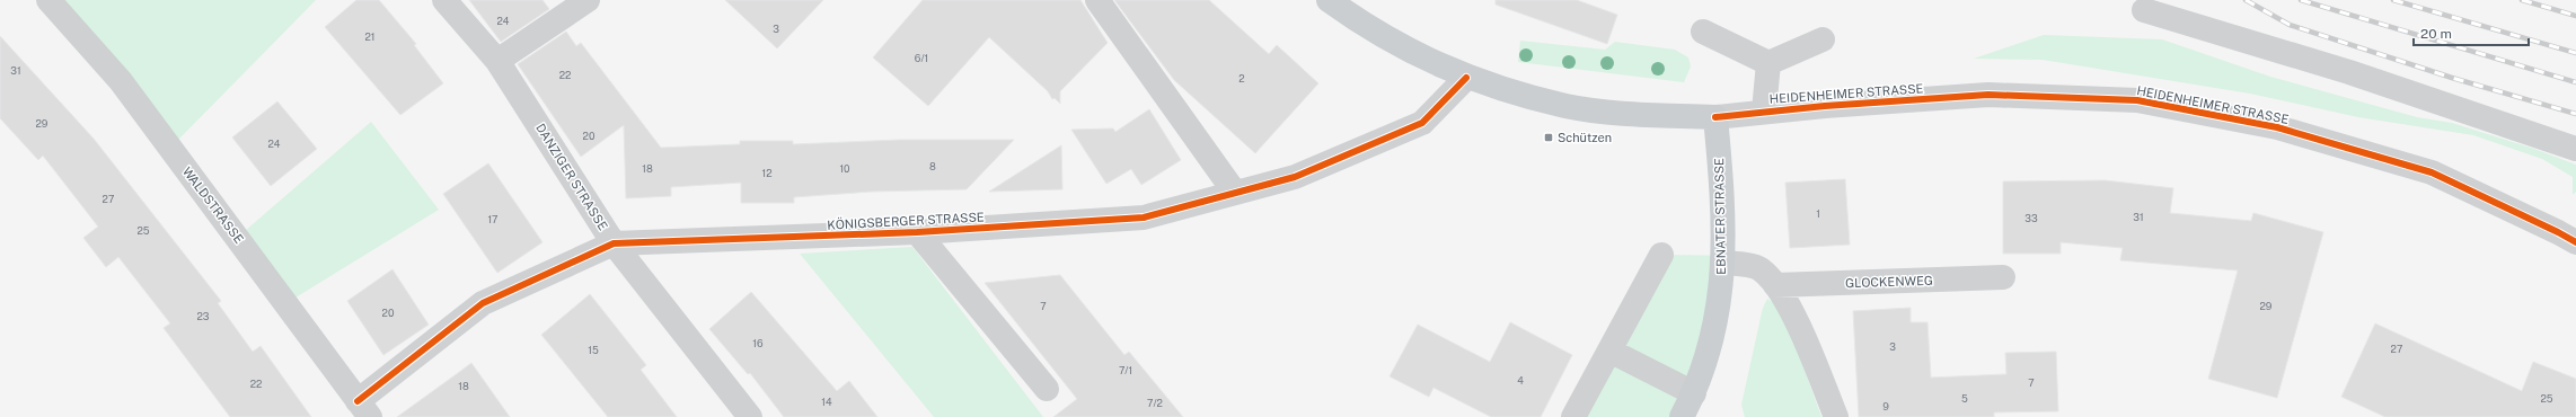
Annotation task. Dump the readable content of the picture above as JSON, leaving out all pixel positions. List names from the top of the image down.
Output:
{
  "streets": {
    "main road": ["HEIDENHEIMER STRASSE", "EBNATER STRASSE"],
    "street": [
      "DANZIGER STRASSE",
      "WALDSTRASSE",
      "KÖNIGSBERGER STRASSE",
      "GLOCKENWEG"
    ]
  },
  "crossings": [
    ["HEIDENHEIMER STRASSE", "EBNATER STRASSE"],
    ["HEIDENHEIMER STRASSE", "KÖNIGSBERGER STRASSE"],
    ["DANZIGER STRASSE", "KÖNIGSBERGER STRASSE"],
    ["WALDSTRASSE", "KÖNIGSBERGER STRASSE"]
  ],
  "places": {
    "transit": ["Schützen"]
  },
  "house_numbers": [
    "24",
    "3",
    "21",
    "6/1",
    "31",
    "22",
    "2",
    "29",
    "20",
    "24",
    "8",
    "18",
    "10",
    "12",
    "27",
    "1",
    "31",
    "33",
    "17",
    "25",
    "7",
    "29",
    "20",
    "23",
    "16",
    "3",
    "27",
    "15",
    "7/1",
    "4",
    "7",
    "22",
    "18",
    "5",
    "25",
    "14",
    "7/2",
    "9"
  ],
  "scale_bar": "20 m"
}
